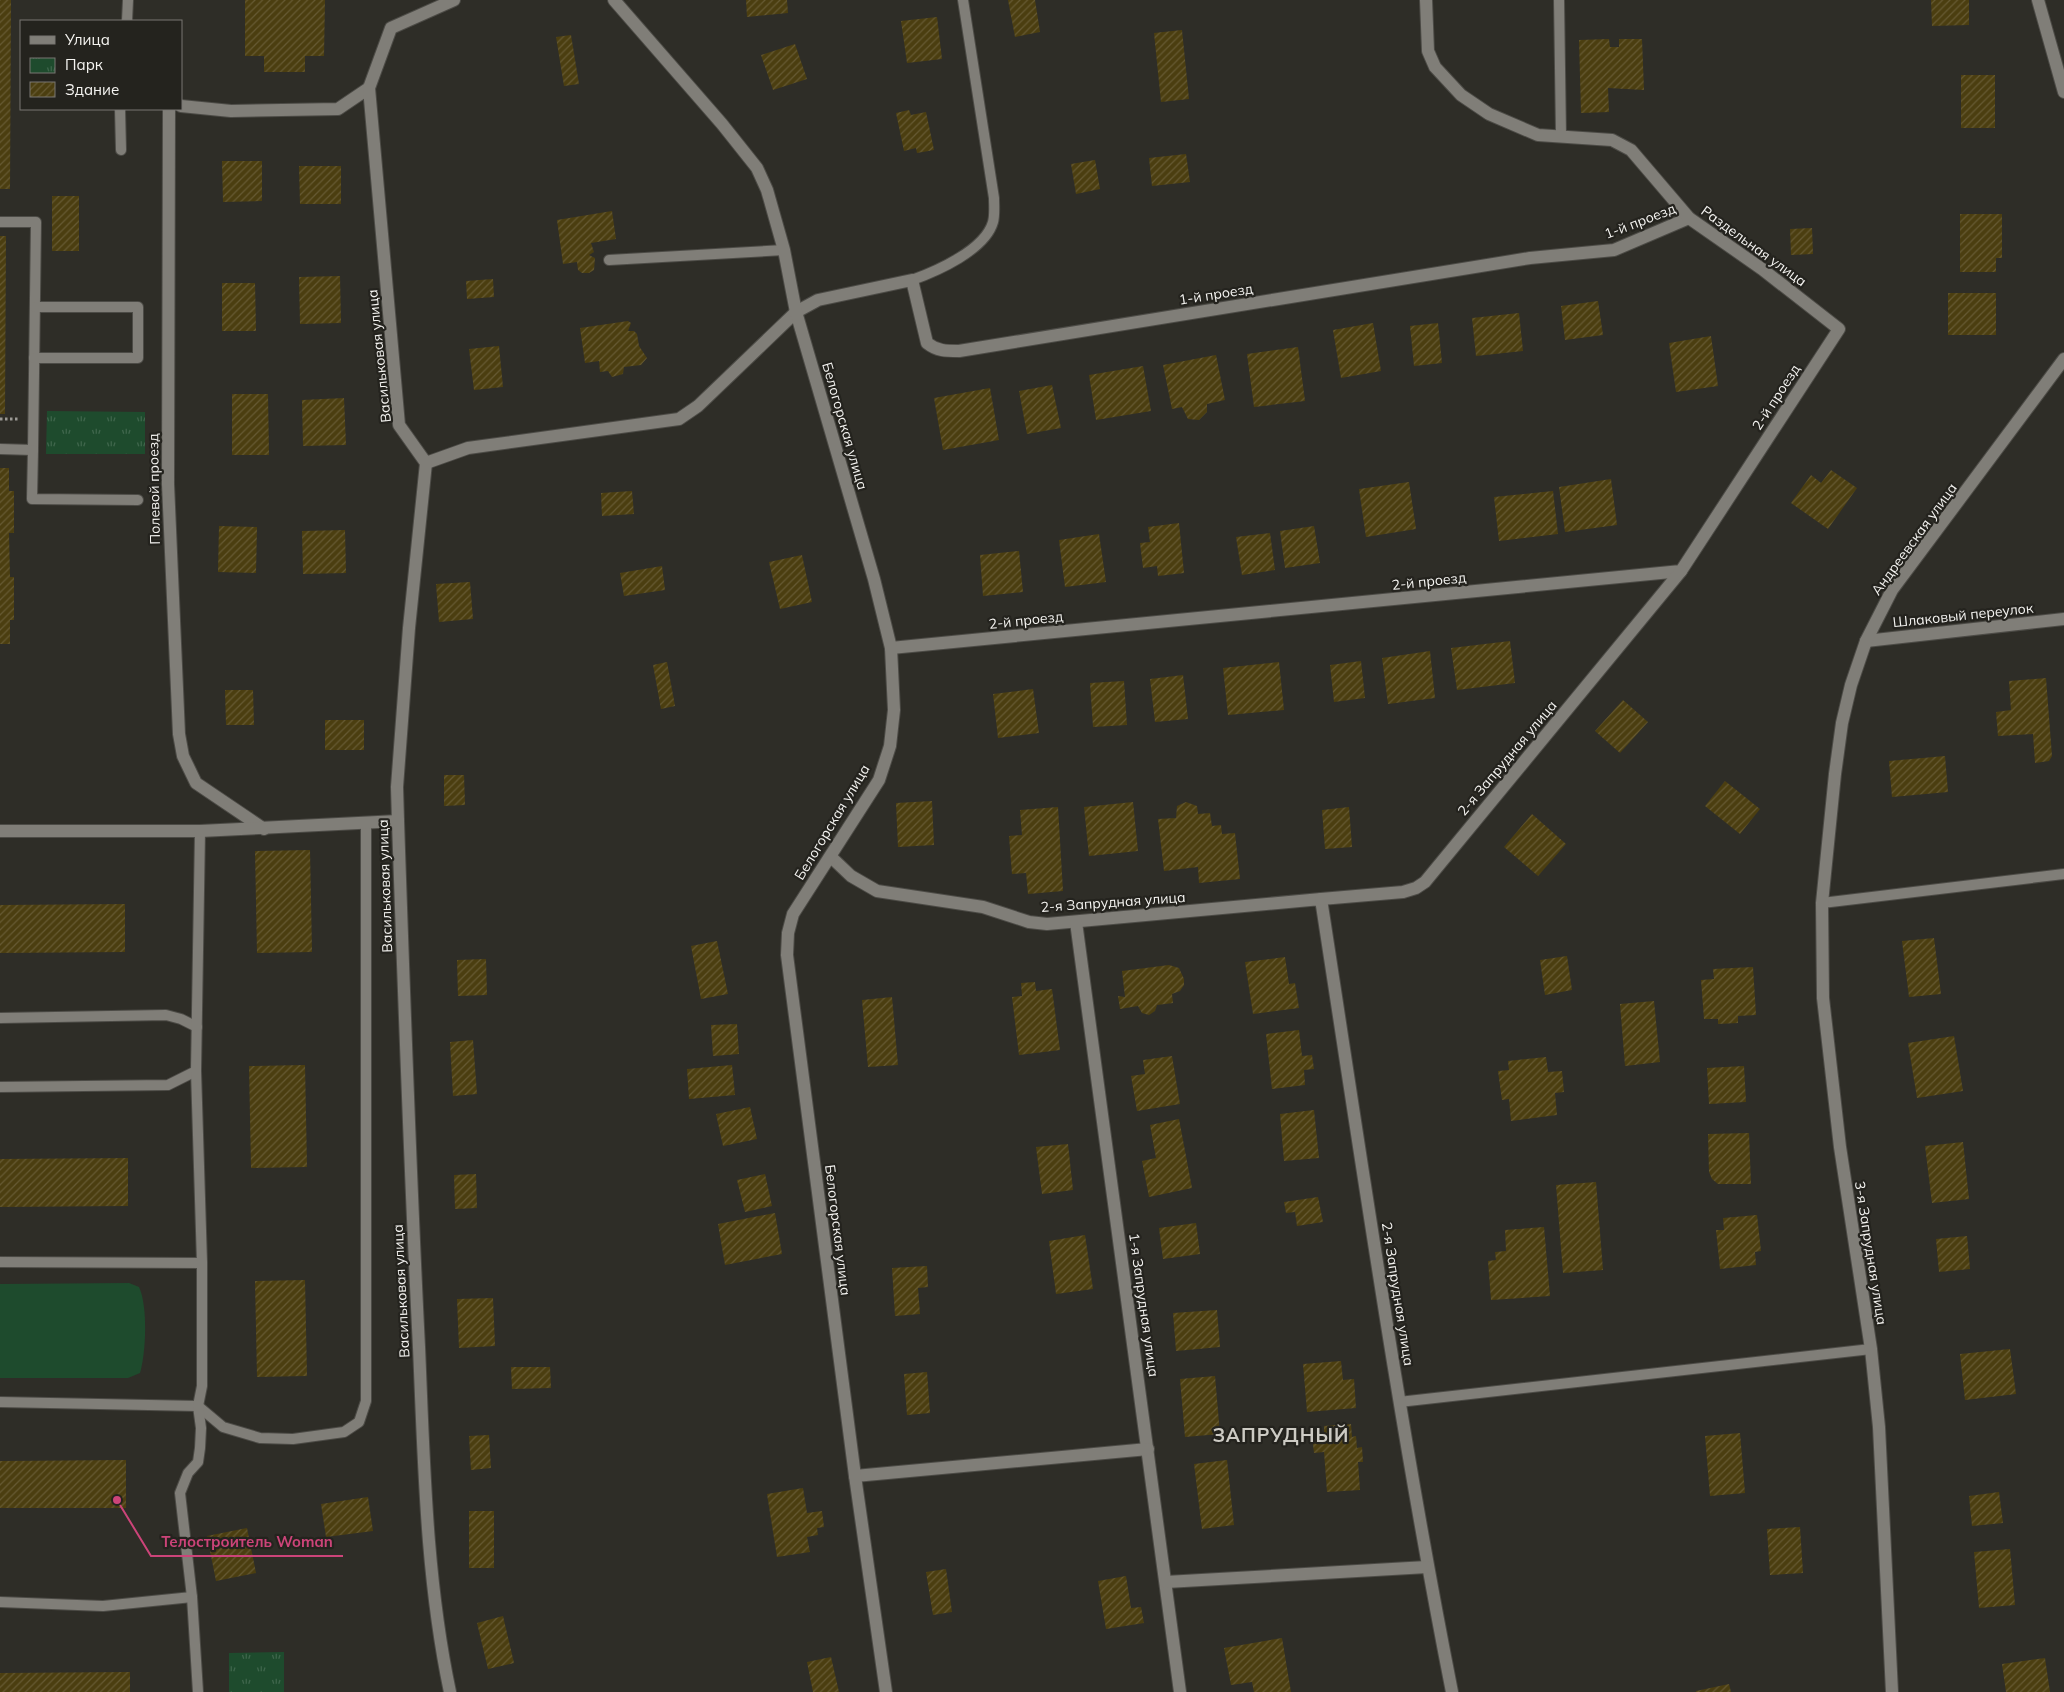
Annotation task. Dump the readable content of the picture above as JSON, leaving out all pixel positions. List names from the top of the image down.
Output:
{
  "streets": {
    "street": [
      "1-й проезд",
      "Раздельная улица",
      "Васильковая улица",
      "2-й проезд",
      "Белогорская улица",
      "Полевой проезд",
      "Андреевская улица",
      "Шлаковый переулок",
      "2-я Запрудная улица",
      "3-я Запрудная улица",
      "1-я Запрудная улица"
    ]
  },
  "crossings": [
    ["1-й проезд", "Раздельная улица"],
    ["Раздельная улица", "2-й проезд"],
    ["2-й проезд", "Белогорская улица"],
    ["2-й проезд", "2-я Запрудная улица"],
    ["Белогорская улица", "2-я Запрудная улица"],
    ["Андреевская улица", "Шлаковый переулок"],
    ["Андреевская улица", "3-я Запрудная улица"],
    ["2-я Запрудная улица", "1-я Запрудная улица"]
  ],
  "districts": ["ЗАПРУДНЫЙ"],
  "places": ["Телостроитель Woman"],
  "legend": ["Улица", "Парк", "Здание"]
}
